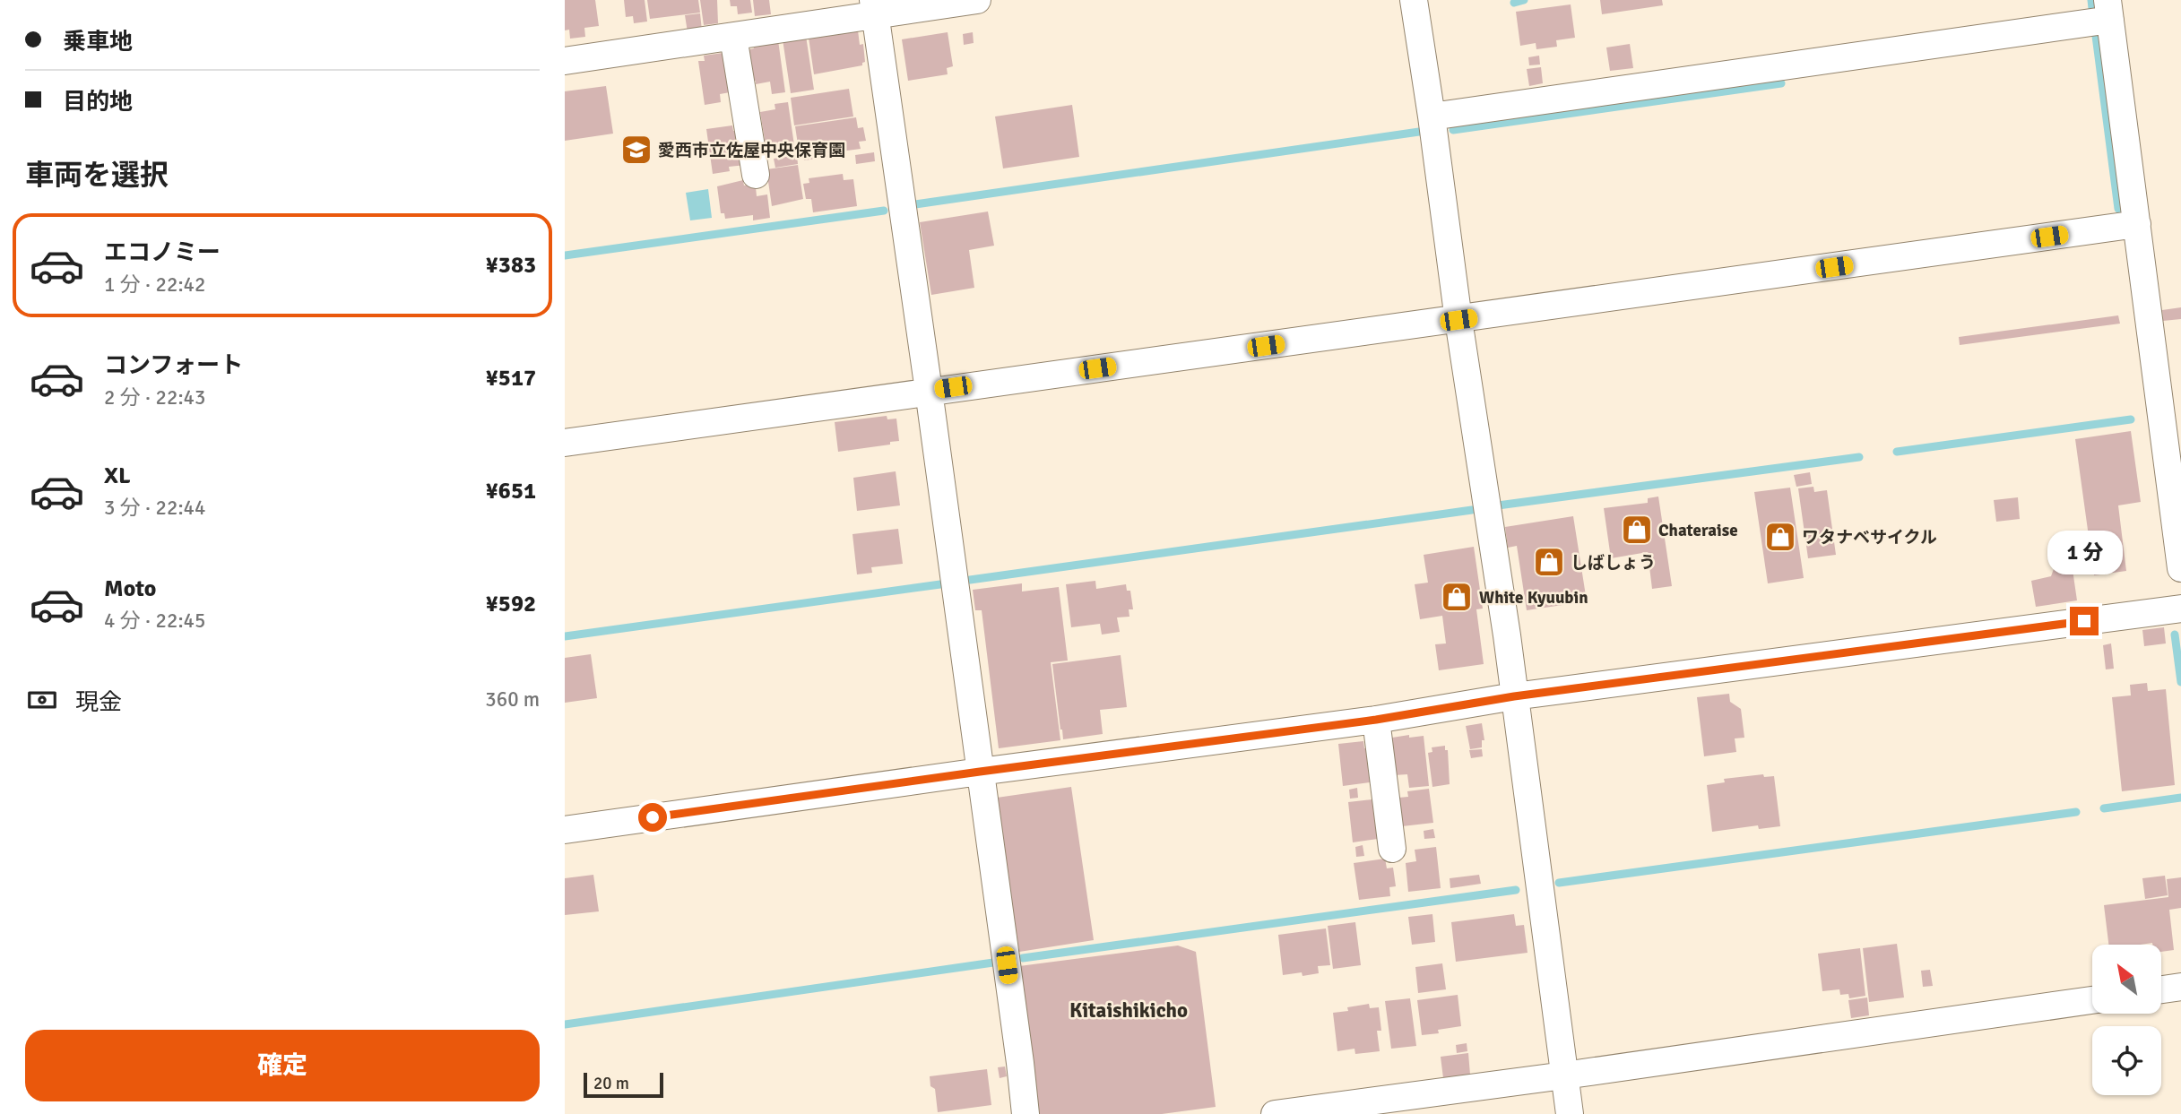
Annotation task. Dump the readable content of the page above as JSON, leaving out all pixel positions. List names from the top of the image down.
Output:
{
  "districts": ["Kitaishikicho"],
  "places": {
    "school or university": ["愛西市立佐屋中央保育園"],
    "shop": [
      "Chateraise",
      "ワタナベサイクル",
      "しばしょう",
      "White Kyuubin"
    ]
  },
  "scale_bar": "20 m",
  "north": "top left",
  "page": {
    "banner": ["乗車地", "目的地"],
    "heading": "車両を選択",
    "list": [
      {
        "name": "エコノミー",
        "note": "1 分 · 22:42",
        "value": "¥383"
      },
      {
        "name": "コンフォート",
        "note": "2 分 · 22:43",
        "value": "¥517"
      },
      {
        "name": "XL",
        "note": "3 分 · 22:44",
        "value": "¥651"
      },
      {
        "name": "Moto",
        "note": "4 分 · 22:45",
        "value": "¥592"
      }
    ],
    "bubble": "1 分",
    "pay": ["現金", "360 m"],
    "buttons": "確定",
    "scale": "20 m"
  }
}
